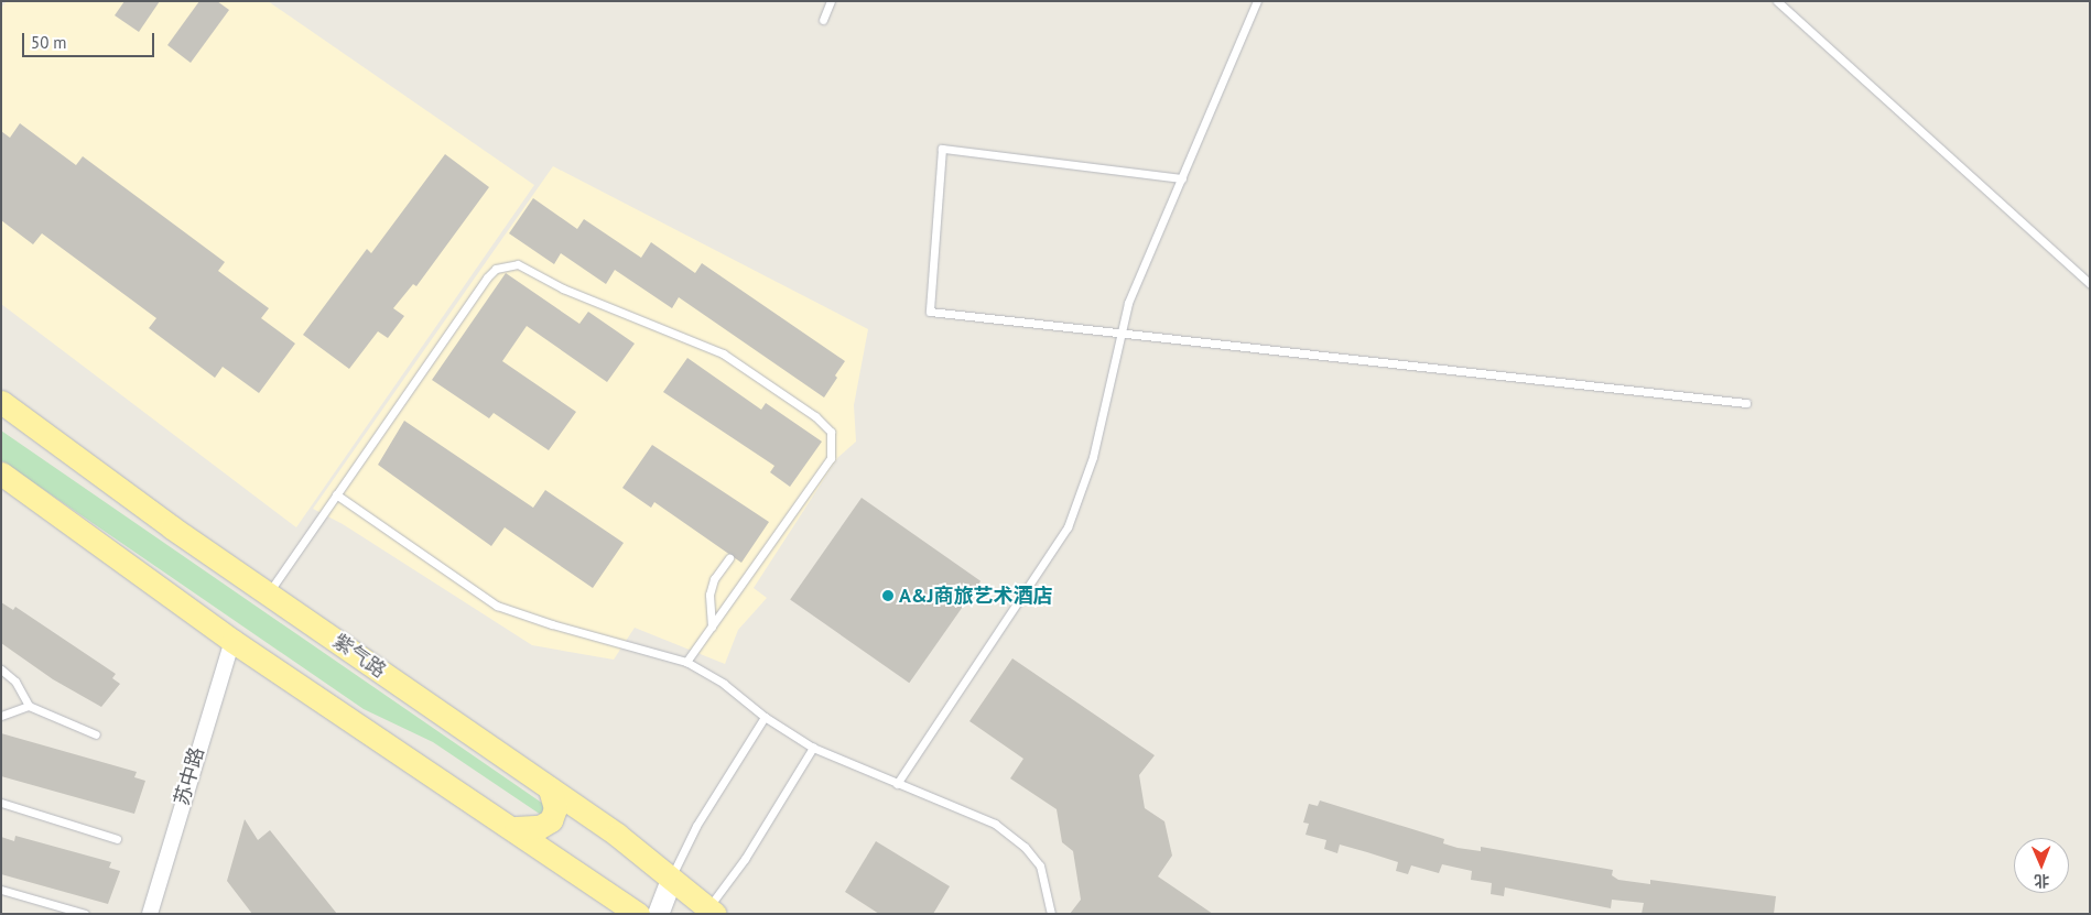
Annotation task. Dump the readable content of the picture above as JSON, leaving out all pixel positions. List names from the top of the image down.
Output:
{
  "streets": {
    "main road": ["紫气路"],
    "street": ["苏中路"]
  },
  "places": ["A&J商旅艺术酒店"],
  "scale_bar": "50 m",
  "north": "bottom"
}
